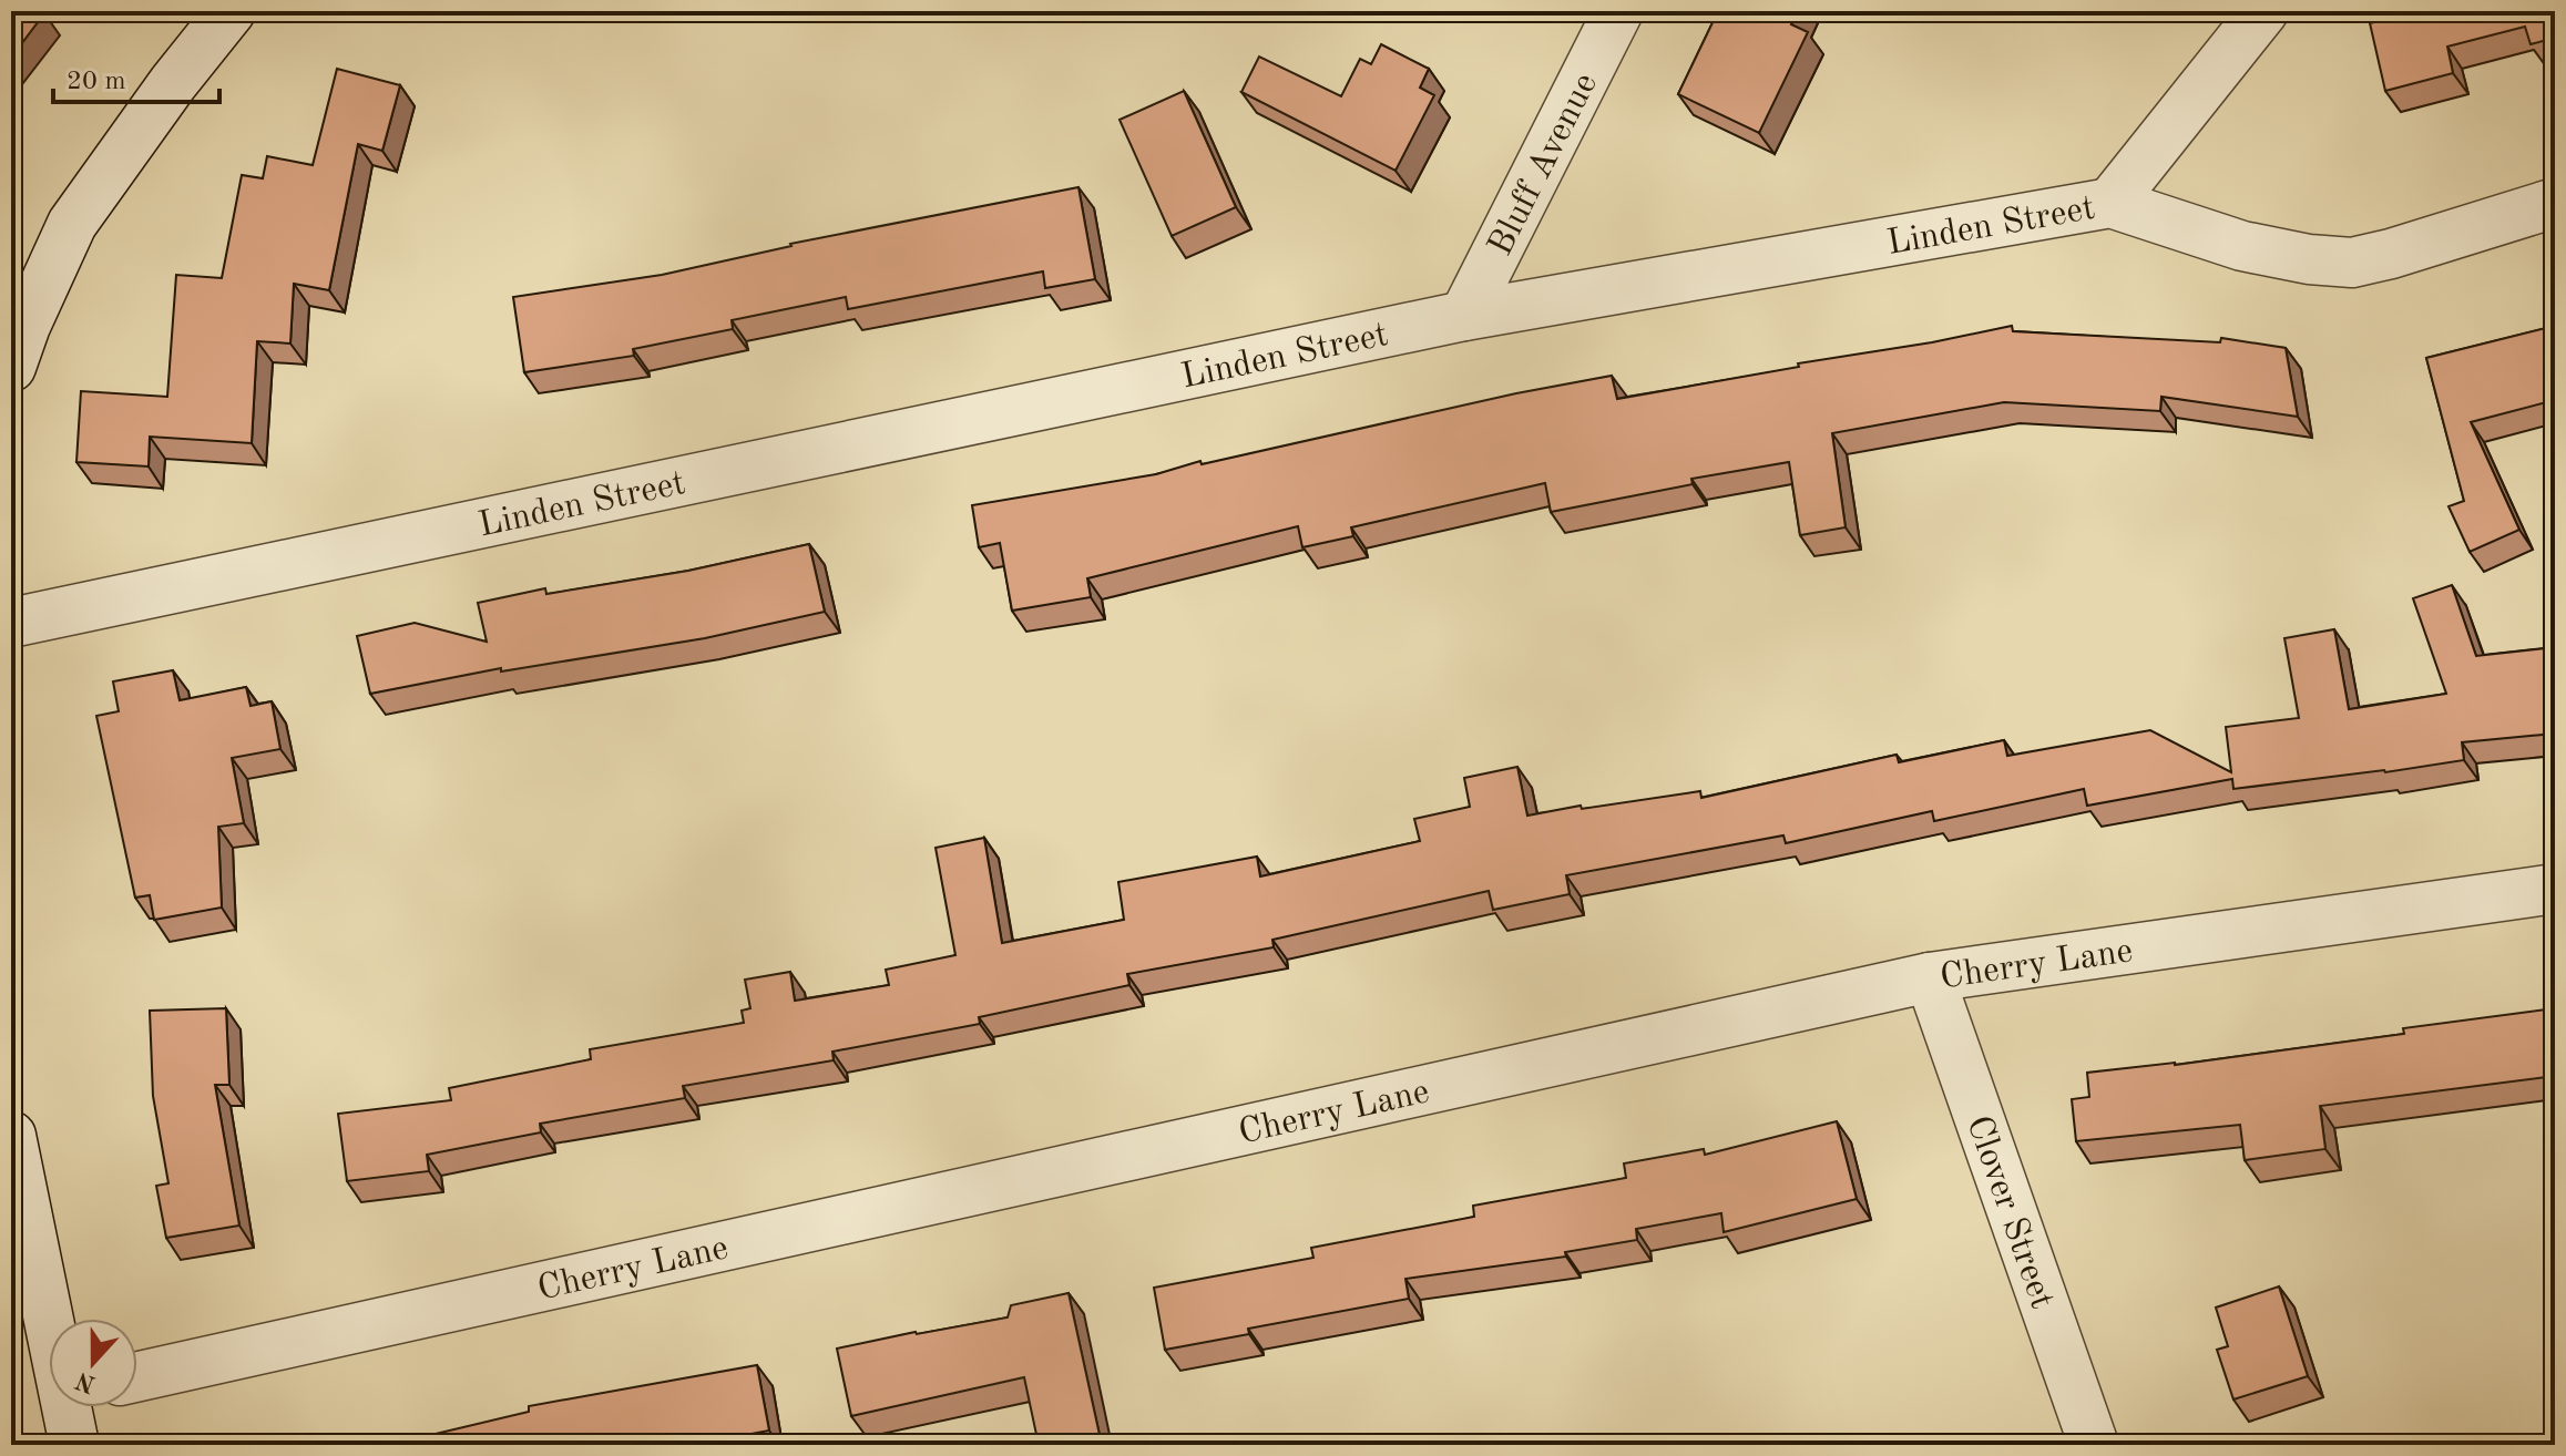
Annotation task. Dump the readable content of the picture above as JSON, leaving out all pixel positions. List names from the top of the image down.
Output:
{
  "streets": {
    "street": [
      "Bluff Avenue",
      "Linden Street",
      "Cherry Lane",
      "Clover Street"
    ]
  },
  "crossings": [
    ["Bluff Avenue", "Linden Street"],
    ["Cherry Lane", "Clover Street"]
  ],
  "scale_bar": "20 m",
  "north": "bottom"
}
